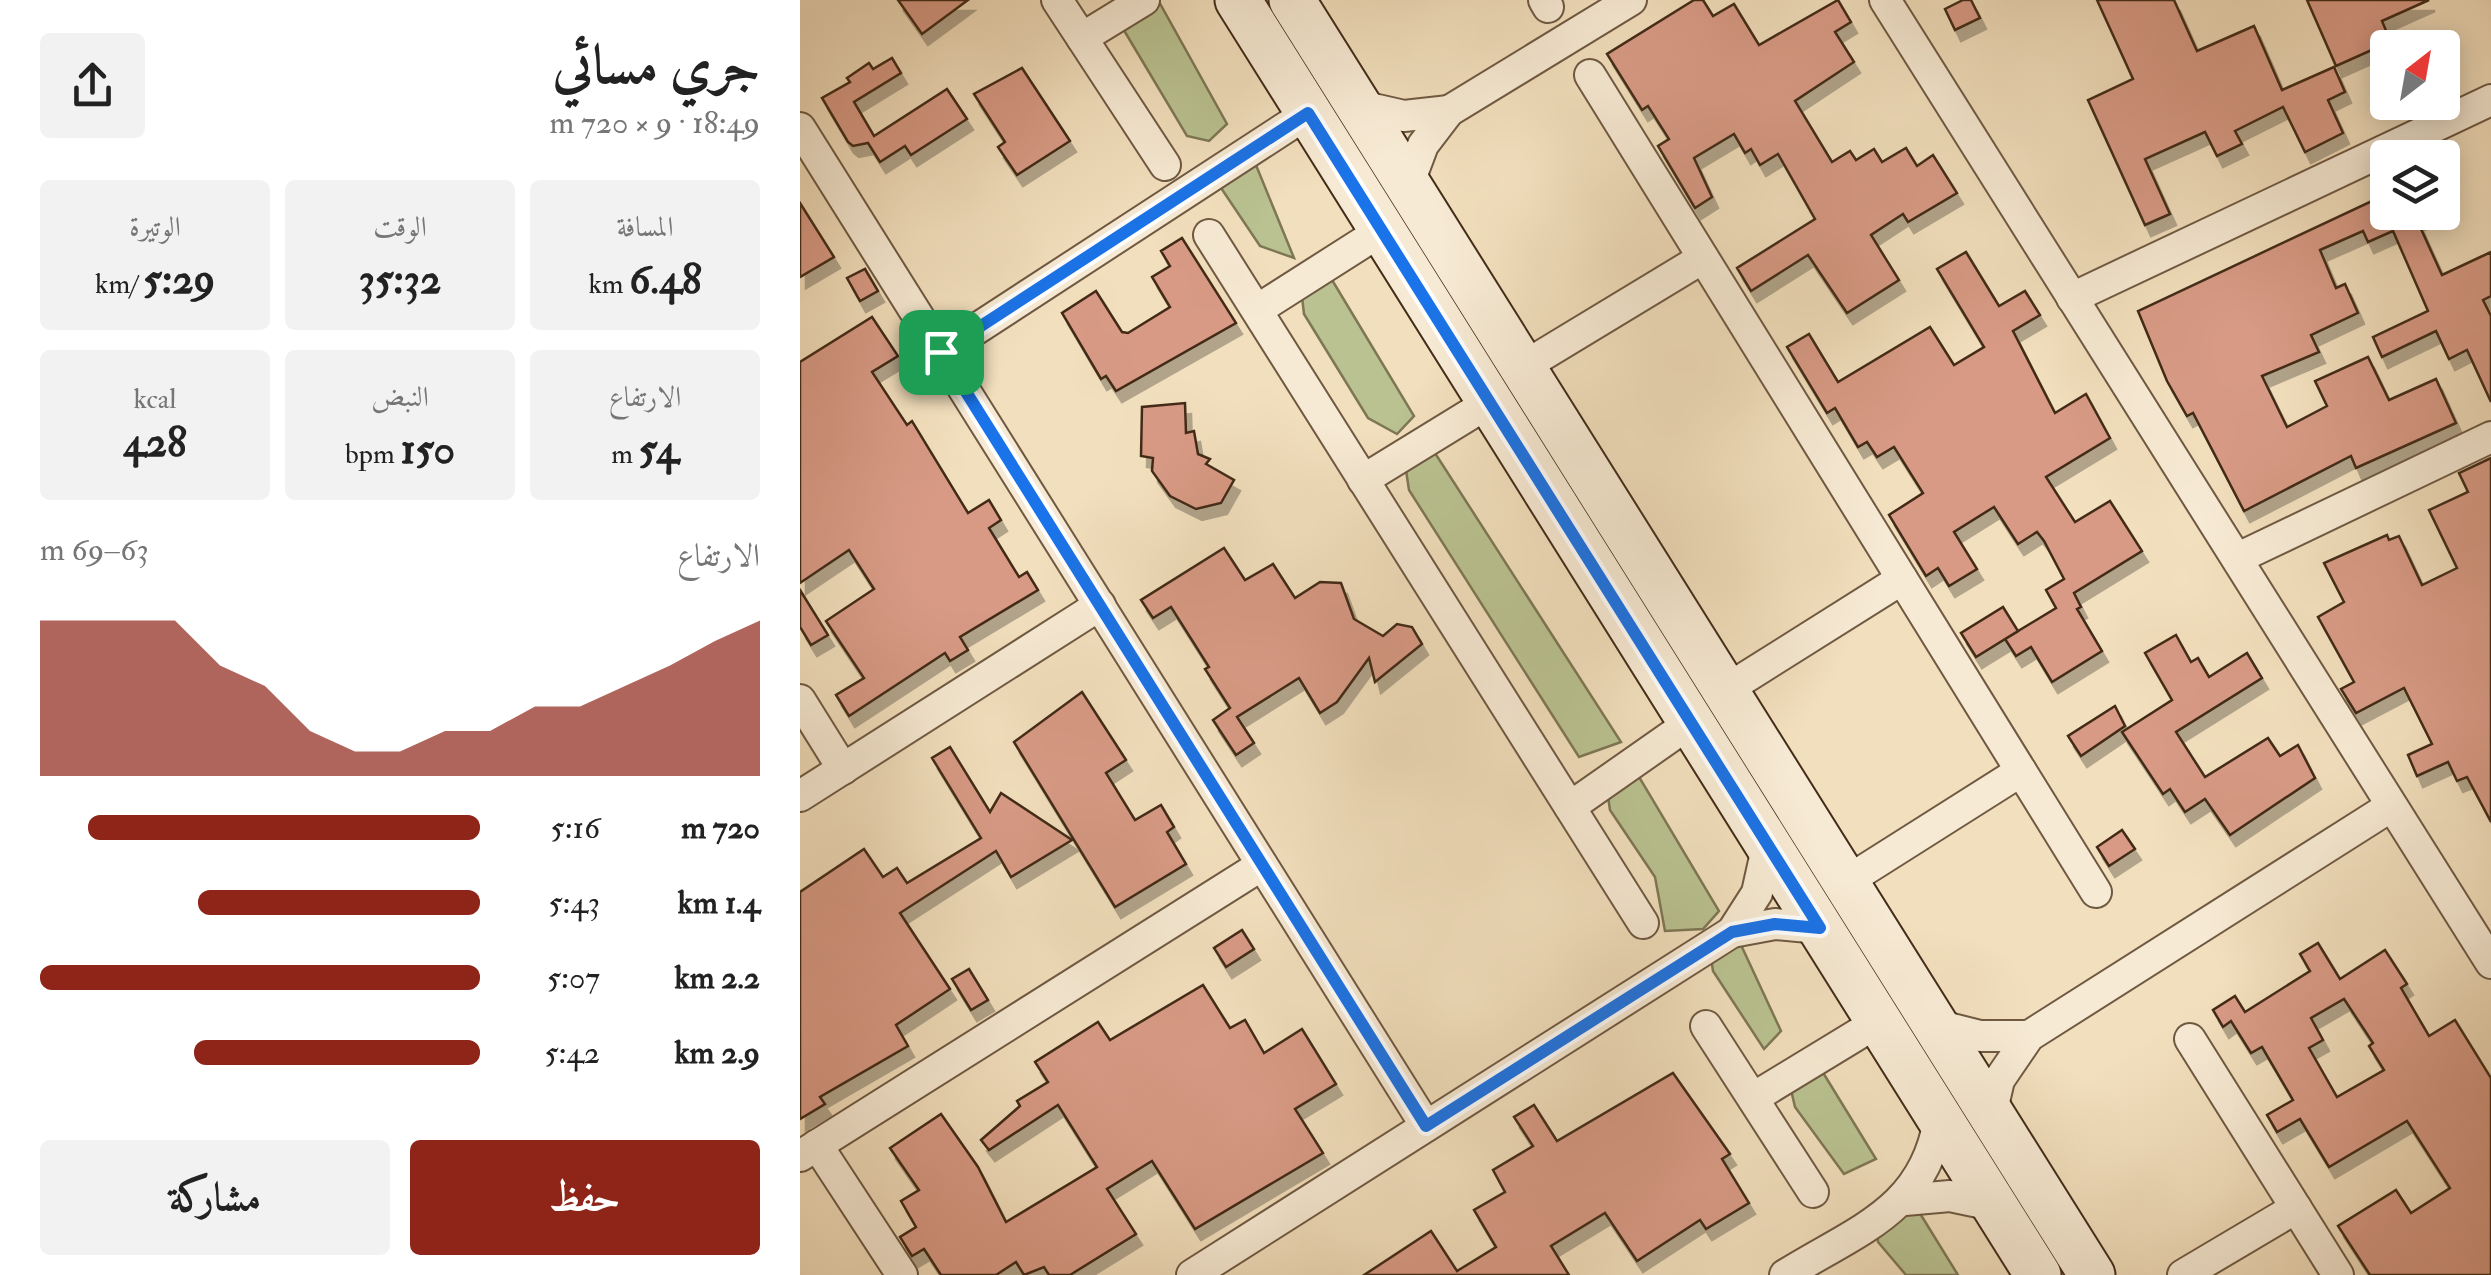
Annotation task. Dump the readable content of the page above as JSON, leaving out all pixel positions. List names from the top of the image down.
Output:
{
  "north": "top right",
  "page": {
    "heading": ["جري مسائي", "18:49 · 9 × 720 m"],
    "stats": [
      ["المسافة", "6.48 km"],
      ["الوقت", "35:32"],
      ["الوتيرة", "5:29 /km"],
      ["الارتفاع", "54 m"],
      ["النبض", "150 bpm"],
      ["kcal", "428"]
    ],
    "chart": ["الارتفاع", "63–69 m"],
    "list": [
      {
        "name": "720 m",
        "note": "5:16"
      },
      {
        "name": "1.4 km",
        "note": "5:43"
      },
      {
        "name": "2.2 km",
        "note": "5:07"
      },
      {
        "name": "2.9 km",
        "note": "5:42"
      }
    ],
    "buttons": ["حفظ", "مشاركة"]
  }
}
